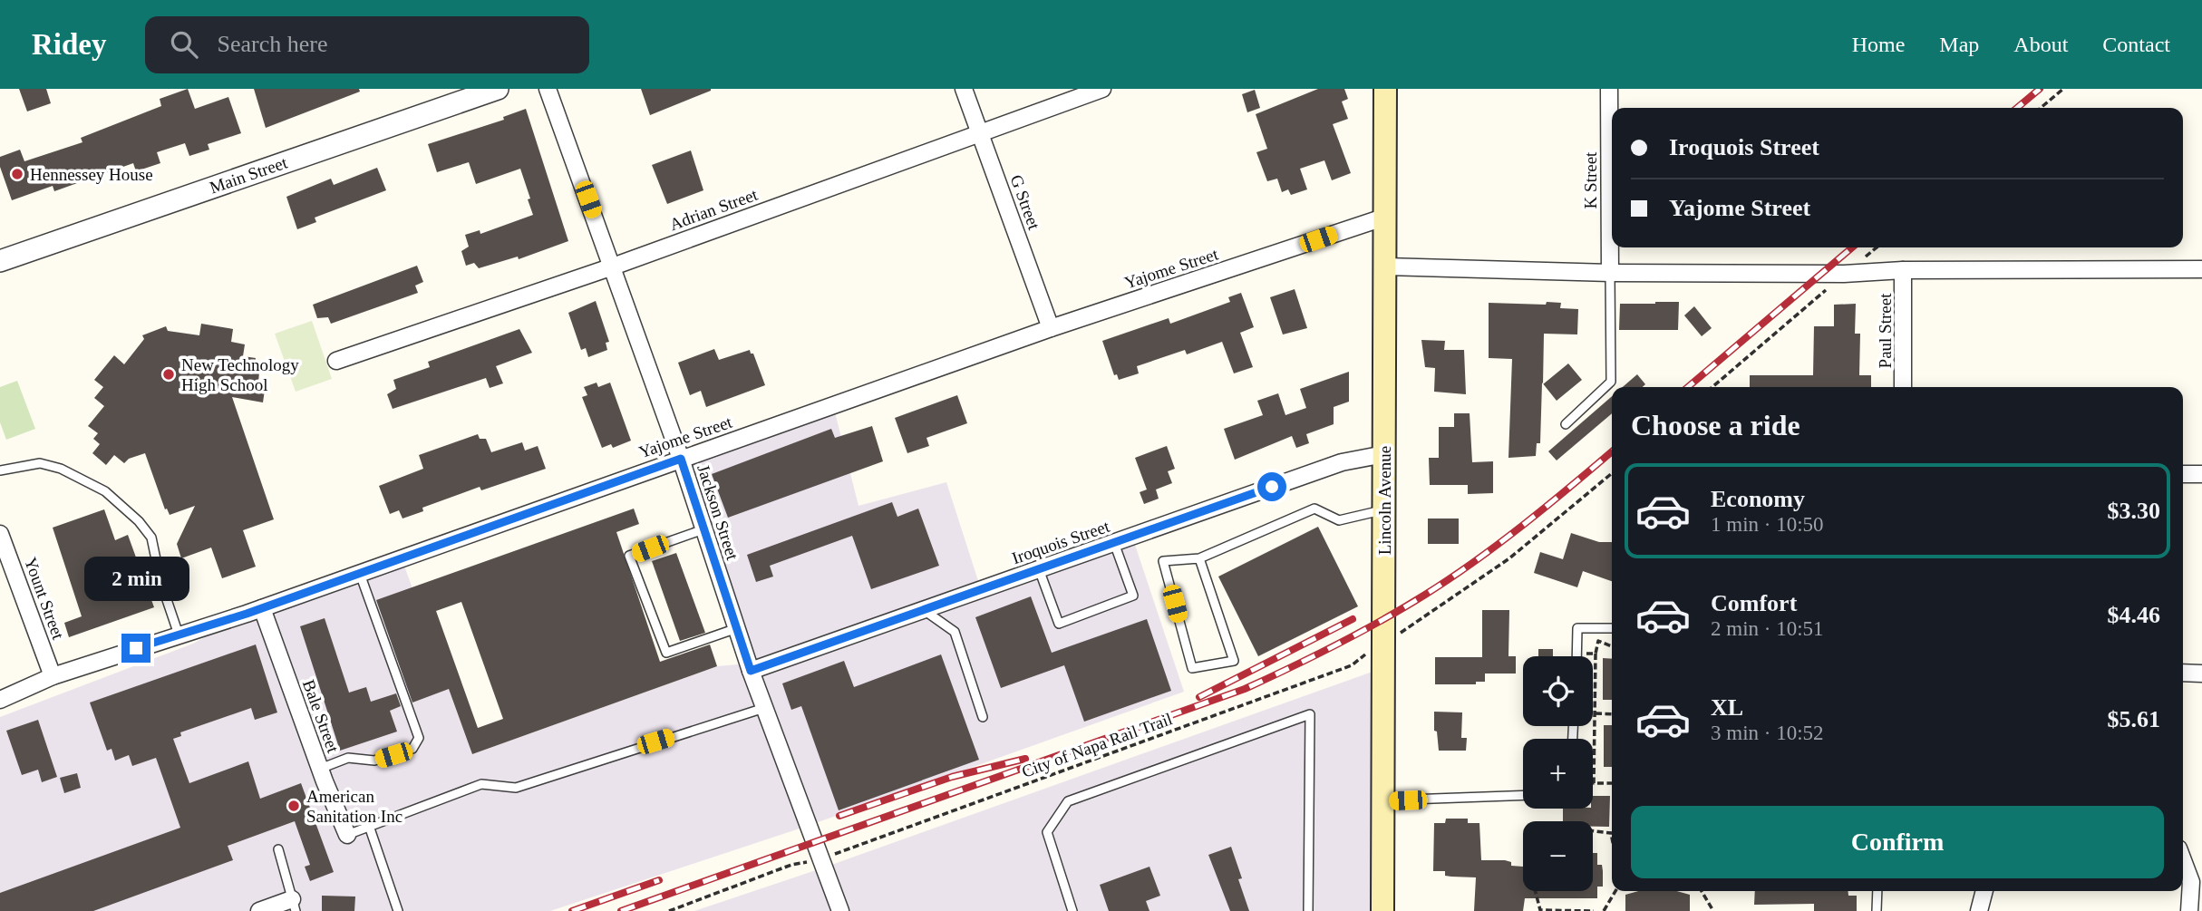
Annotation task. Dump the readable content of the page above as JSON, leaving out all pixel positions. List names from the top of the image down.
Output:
{
  "streets": {
    "main road": ["Lincoln Avenue"],
    "street": [
      "Main Street",
      "K Street",
      "G Street",
      "Adrian Street",
      "Yajome Street",
      "Paul Street",
      "Jackson Street",
      "Iroquois Street",
      "Yount Street",
      "Bale Street"
    ],
    "path": ["City of Napa Rail Trail"]
  },
  "crossings": [
    ["G Street", "Adrian Street"],
    ["G Street", "Yajome Street"],
    ["Adrian Street", "Jackson Street"],
    ["Yajome Street", "Lincoln Avenue"],
    ["Yajome Street", "Jackson Street"],
    ["Yajome Street", "Yount Street"],
    ["Yajome Street", "Bale Street"],
    ["Lincoln Avenue", "Iroquois Street"],
    ["Jackson Street", "Iroquois Street"]
  ],
  "places": ["Hennessey House", "New Technology High School", "American Sanitation Inc"],
  "page": {
    "header": "Ridey",
    "search": "Search here",
    "nav": [
      "Home",
      "Map",
      "About",
      "Contact"
    ],
    "banner": ["Iroquois Street", "Yajome Street"],
    "heading": "Choose a ride",
    "list": [
      {
        "name": "Economy",
        "note": "1 min · 10:50",
        "value": "$3.30"
      },
      {
        "name": "Comfort",
        "note": "2 min · 10:51",
        "value": "$4.46"
      },
      {
        "name": "XL",
        "note": "3 min · 10:52",
        "value": "$5.61"
      }
    ],
    "bubble": "2 min",
    "map_buttons": ["+", "−"],
    "buttons": "Confirm"
  }
}
